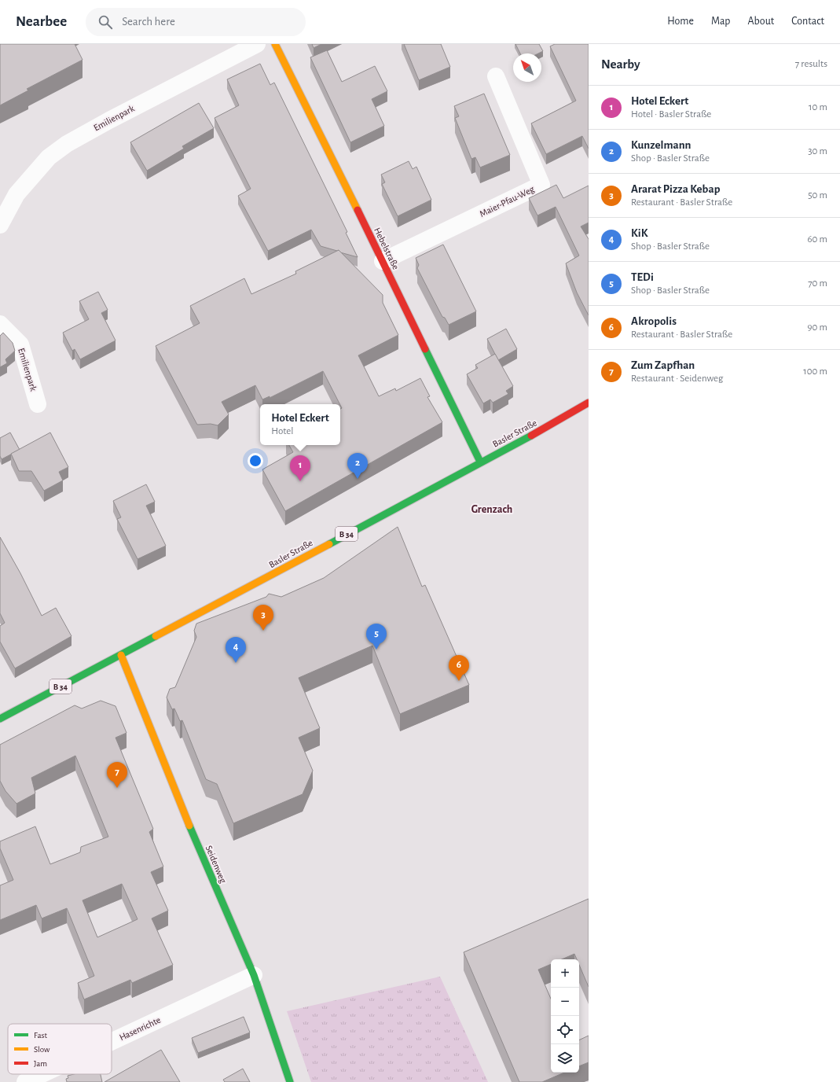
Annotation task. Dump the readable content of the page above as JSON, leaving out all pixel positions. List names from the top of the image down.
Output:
{
  "streets": {
    "street": [
      "Emilienpark",
      "Maier-Pfau-Weg",
      "Hebelstraße",
      "Basler Straße",
      "B 34",
      "Seidenweg",
      "Hasenrichte"
    ]
  },
  "crossings": [
    ["Maier-Pfau-Weg", "Hebelstraße"],
    ["Hebelstraße", "Basler Straße"],
    ["Basler Straße", "Seidenweg"],
    ["Seidenweg", "Hasenrichte"]
  ],
  "districts": ["Grenzach"],
  "legend": ["Fast", "Slow", "Jam"],
  "north": "top left",
  "page": {
    "header": "Nearbee",
    "search": "Search here",
    "nav": [
      "Home",
      "Map",
      "About",
      "Contact"
    ],
    "heading": ["Nearby", "7 results"],
    "list": [
      {
        "mark": "1",
        "name": "Hotel Eckert",
        "note": "Hotel · Basler Straße",
        "value": "10 m"
      },
      {
        "mark": "2",
        "name": "Kunzelmann",
        "note": "Shop · Basler Straße",
        "value": "30 m"
      },
      {
        "mark": "3",
        "name": "Ararat Pizza Kebap",
        "note": "Restaurant · Basler Straße",
        "value": "50 m"
      },
      {
        "mark": "4",
        "name": "KiK",
        "note": "Shop · Basler Straße",
        "value": "60 m"
      },
      {
        "mark": "5",
        "name": "TEDi",
        "note": "Shop · Basler Straße",
        "value": "70 m"
      },
      {
        "mark": "6",
        "name": "Akropolis",
        "note": "Restaurant · Basler Straße",
        "value": "90 m"
      },
      {
        "mark": "7",
        "name": "Zum Zapfhan",
        "note": "Restaurant · Seidenweg",
        "value": "100 m"
      }
    ],
    "popup": ["Hotel Eckert", "Hotel"],
    "pins": [
      "2",
      "1",
      "3",
      "5",
      "4",
      "6",
      "7"
    ],
    "map_buttons": ["+", "−"]
  }
}
